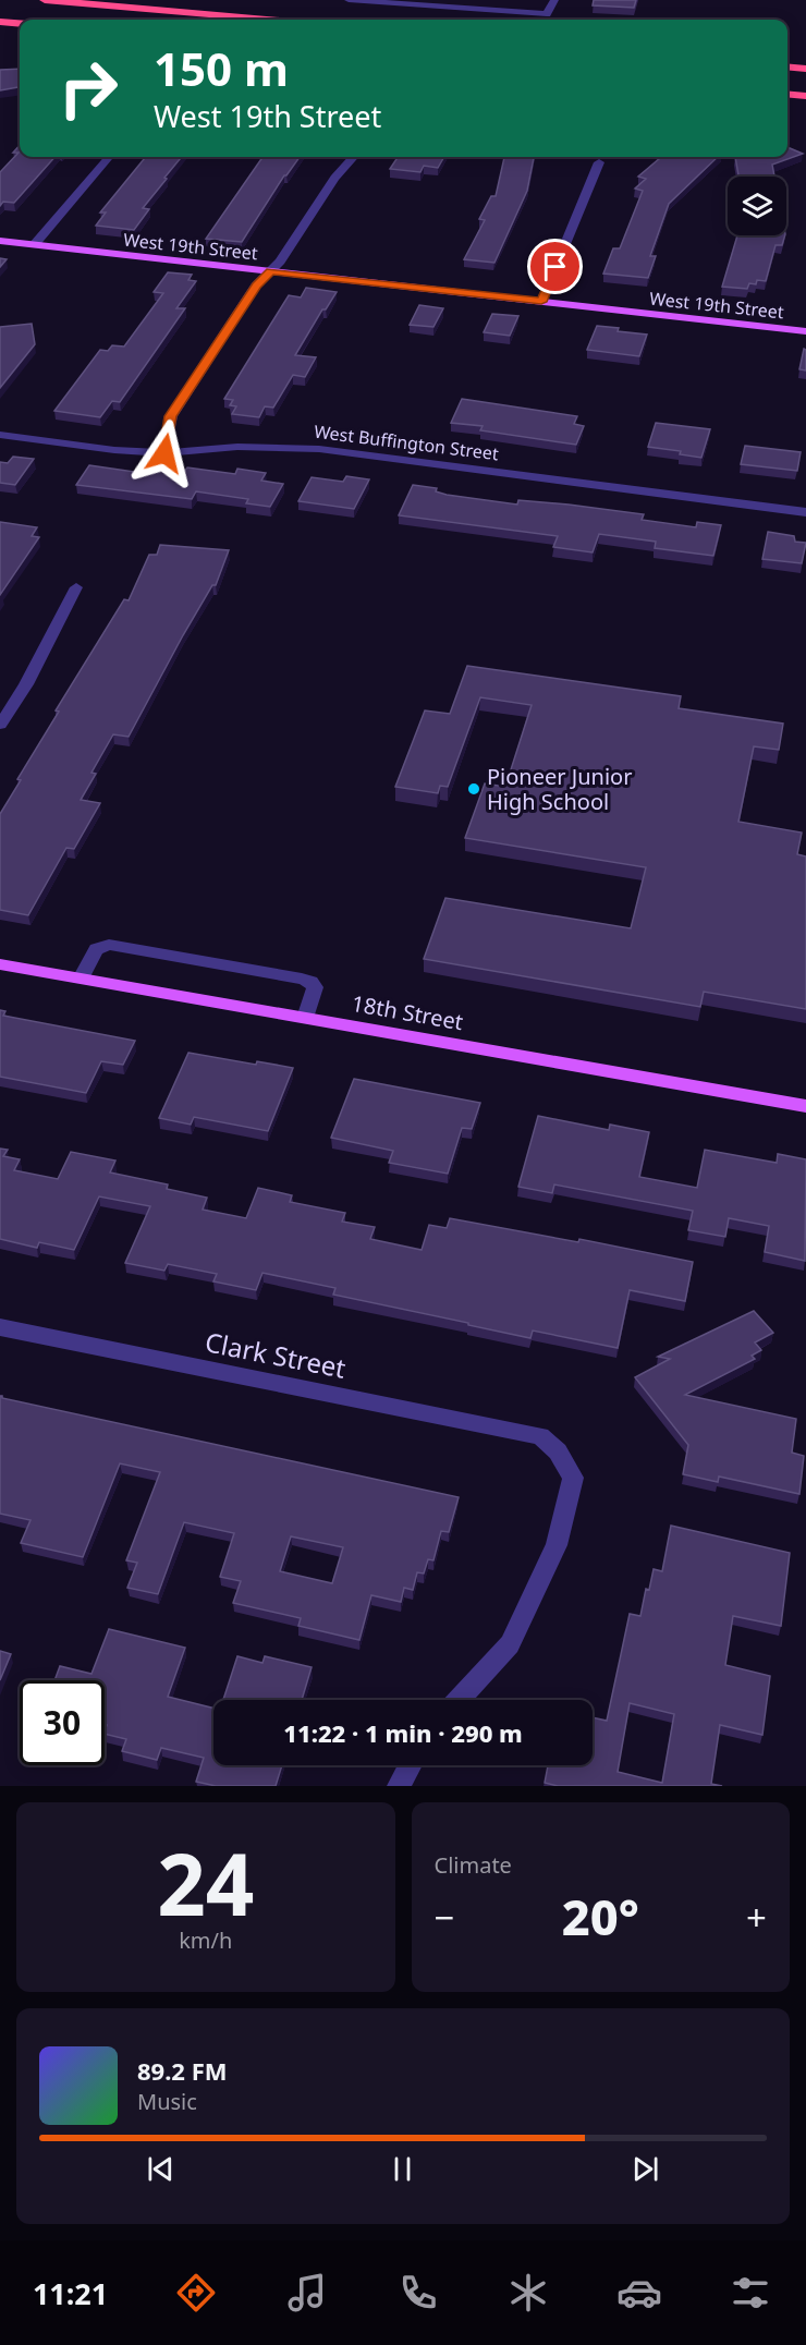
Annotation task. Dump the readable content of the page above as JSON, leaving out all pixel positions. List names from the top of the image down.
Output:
{
  "streets": {
    "main road": ["West 19th Street", "18th Street"],
    "street": ["West Buffington Street", "Clark Street"]
  },
  "places": ["Pioneer Junior High School"],
  "page": {
    "turn": ["150 m", "West 19th Street"],
    "limit": "30",
    "trip": "11:22 · 1 min · 290 m",
    "tile": [
      ["24", "km/h"],
      "Climate"
    ],
    "heat": ["−", "20°", "+"],
    "song": ["89.2 FM", "Music"],
    "tabs": "11:21"
  }
}
